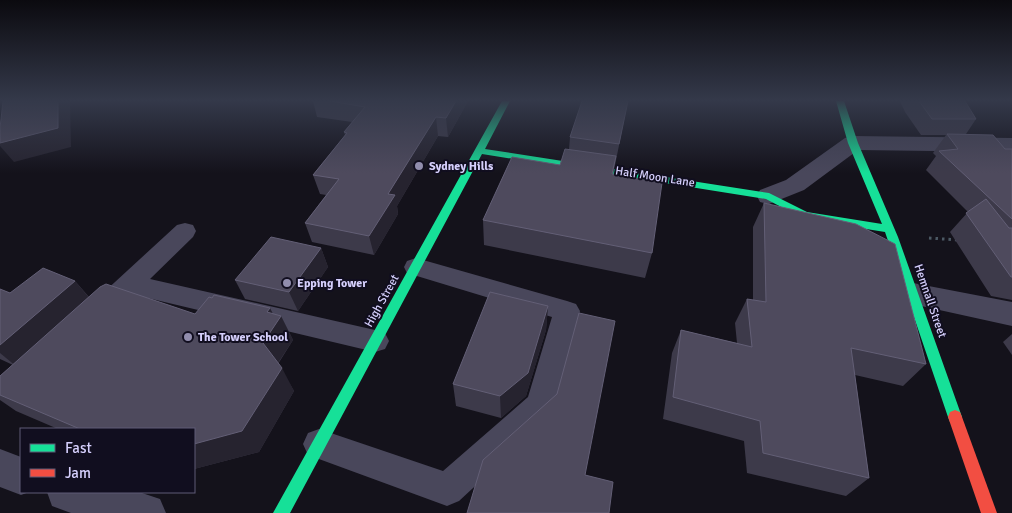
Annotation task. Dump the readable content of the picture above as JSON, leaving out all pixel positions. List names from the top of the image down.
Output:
{
  "streets": {
    "street": ["Half Moon Lane", "High Street", "Hemnall Street"]
  },
  "crossings": [
    ["Half Moon Lane", "High Street"],
    ["Half Moon Lane", "Hemnall Street"]
  ],
  "places": ["Sydney Hills", "Epping Tower", "The Tower School"],
  "legend": ["Fast", "Jam"]
}
